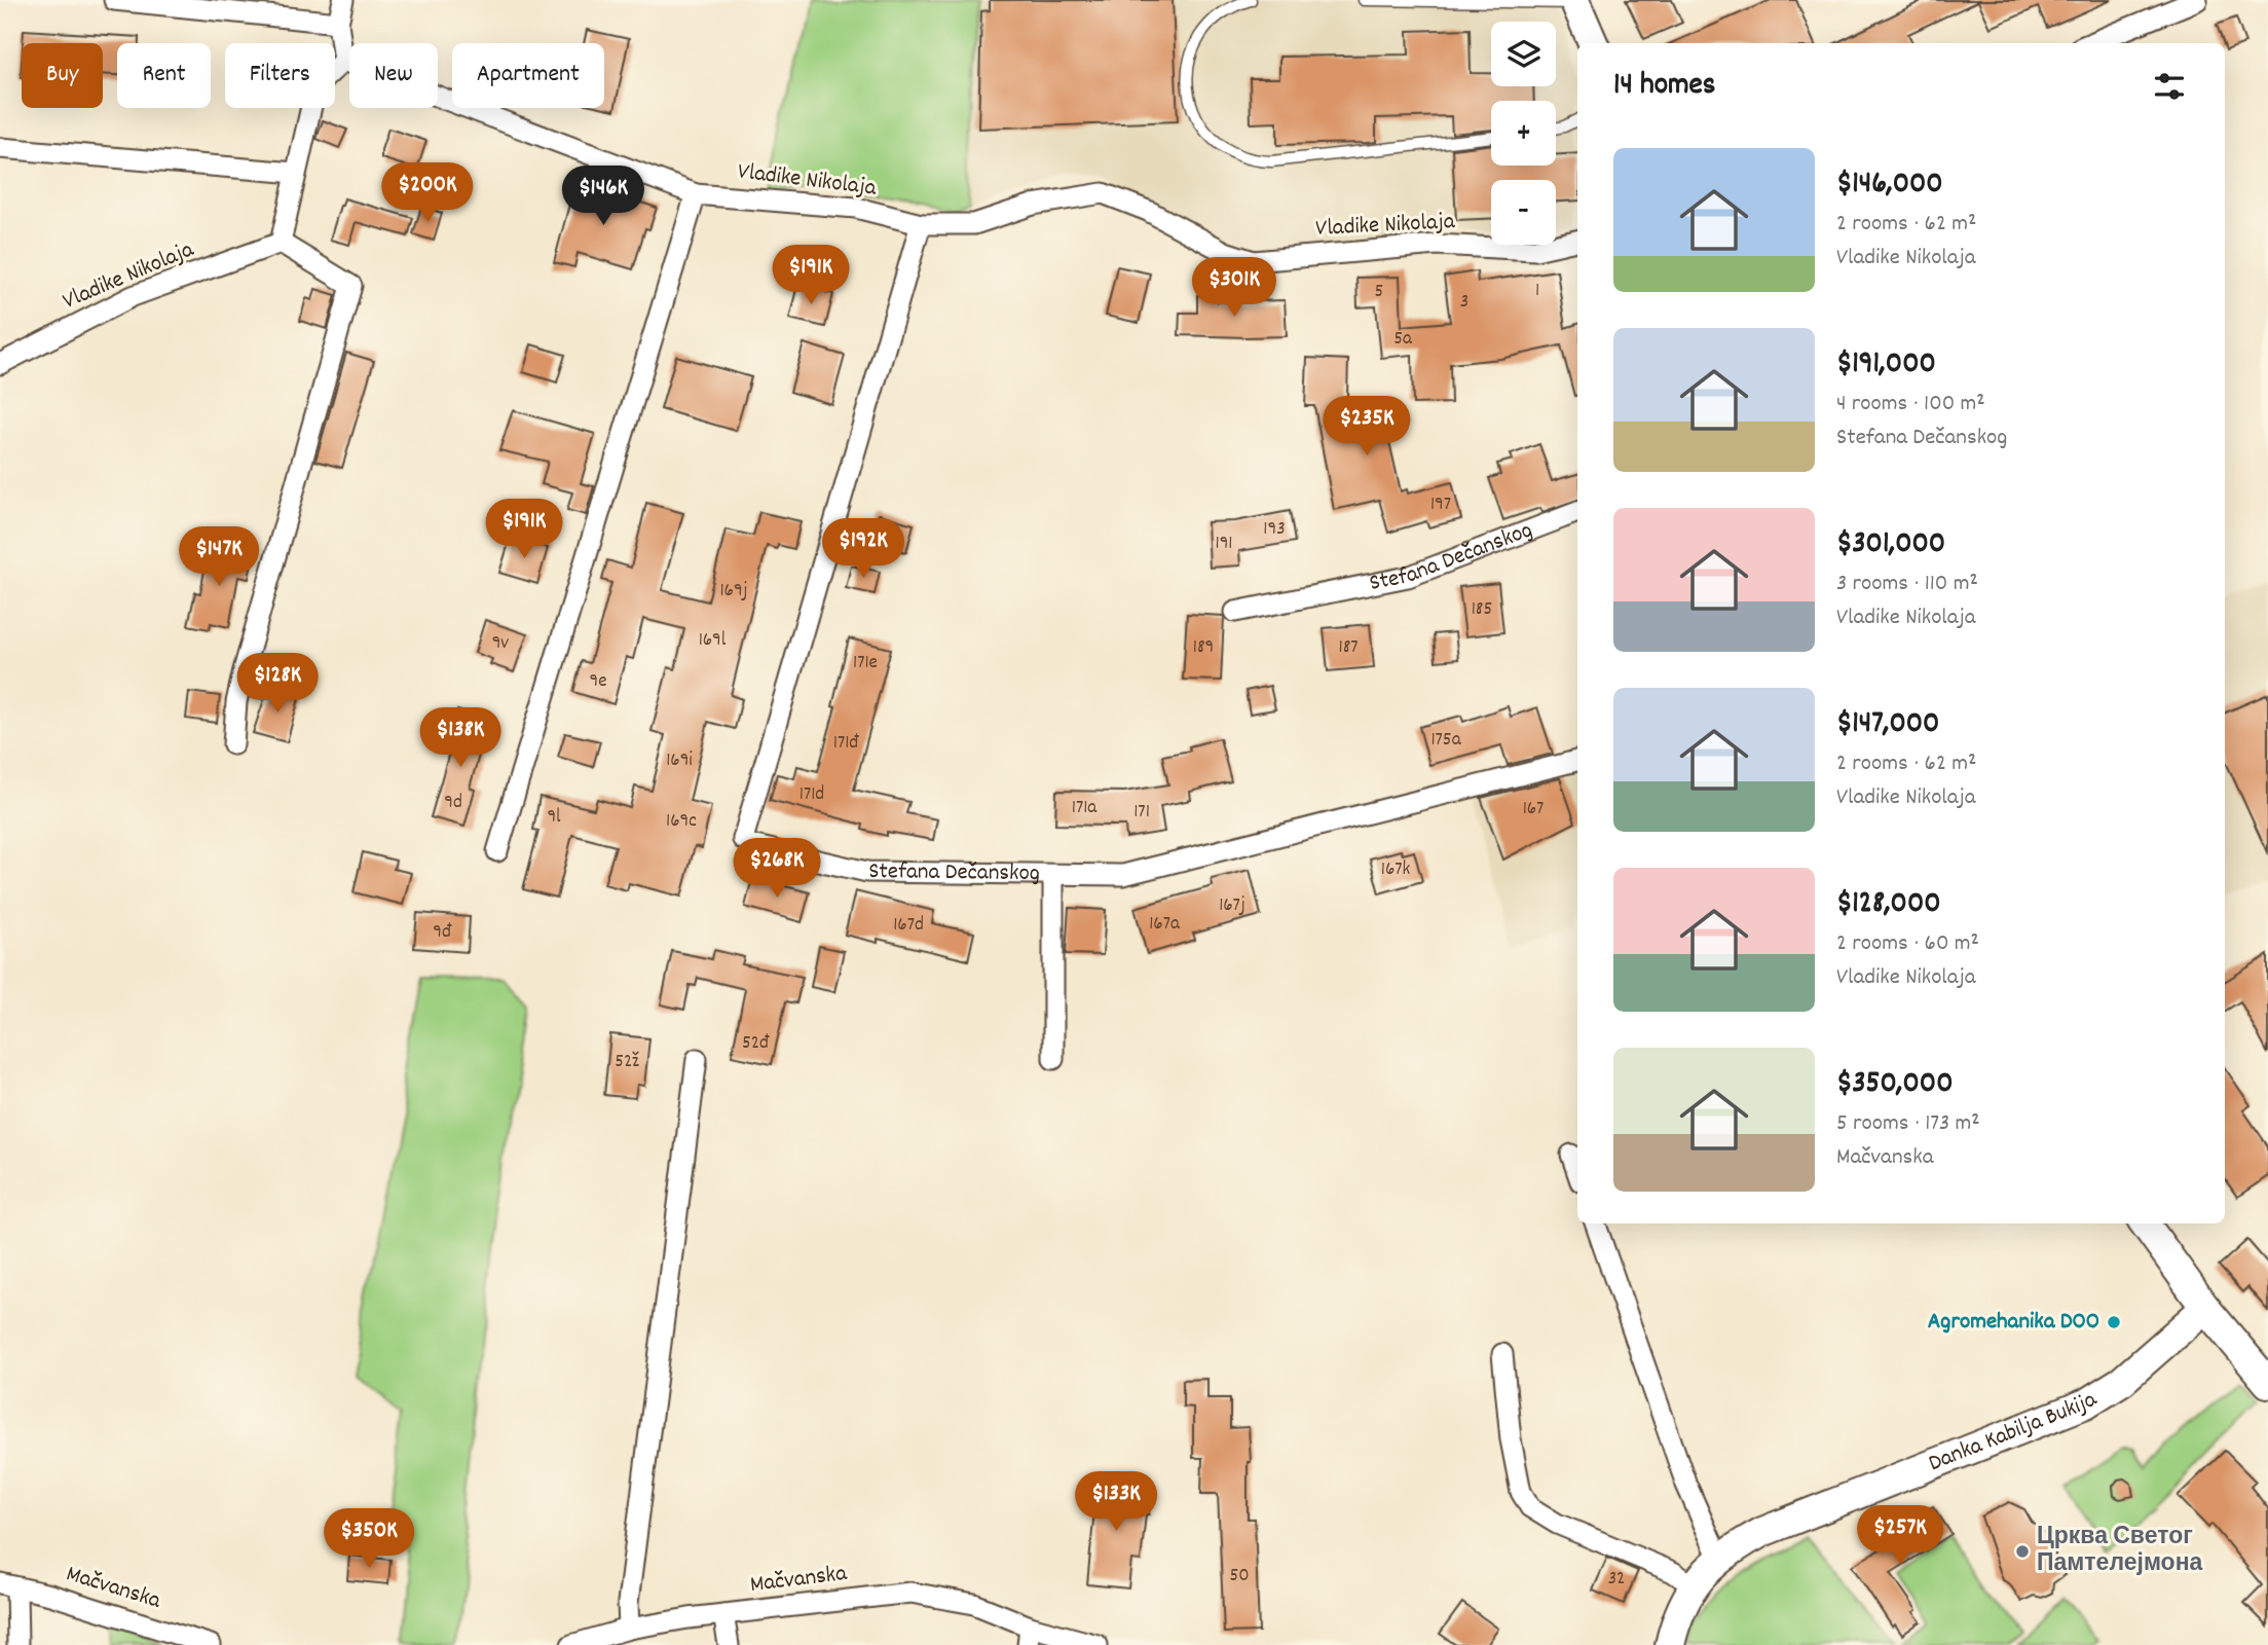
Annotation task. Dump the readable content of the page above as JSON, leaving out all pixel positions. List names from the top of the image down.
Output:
{
  "streets": {
    "street": [
      "Vladike Nikolaja",
      "Stefana Dečanskog",
      "Danka Kabilja Bukija",
      "Mačvanska"
    ]
  },
  "crossings": [
    ["Vladike Nikolaja", "Stefana Dečanskog"]
  ],
  "places": ["Agromehanika DOO", "Црква Светог Памтелејмона"],
  "house_numbers": [
    "1",
    "5",
    "3",
    "5a",
    "197",
    "193",
    "191",
    "169j",
    "185",
    "169l",
    "9v",
    "189",
    "187",
    "171e",
    "9e",
    "175a",
    "171đ",
    "169i",
    "171d",
    "9d",
    "171a",
    "167",
    "171",
    "9l",
    "169c",
    "167k",
    "167j",
    "167a",
    "167d",
    "9đ",
    "52đ",
    "52ž",
    "50",
    "32"
  ],
  "page": {
    "map_buttons": ["+", "−"],
    "chip": [
      "Buy",
      "Rent",
      "Filters",
      "New",
      "Apartment"
    ],
    "heading": "14 homes",
    "list": [
      {
        "name": "$146,000",
        "note": "2 rooms · 62 m² · Vladike Nikolaja"
      },
      {
        "name": "$191,000",
        "note": "4 rooms · 100 m² · Stefana Dečanskog"
      },
      {
        "name": "$301,000",
        "note": "3 rooms · 110 m² · Vladike Nikolaja"
      },
      {
        "name": "$147,000",
        "note": "2 rooms · 62 m² · Vladike Nikolaja"
      },
      {
        "name": "$128,000",
        "note": "2 rooms · 60 m² · Vladike Nikolaja"
      },
      {
        "name": "$350,000",
        "note": "5 rooms · 173 m² · Mačvanska"
      }
    ],
    "price": [
      "$200K",
      "$146K",
      "$191K",
      "$301K",
      "$235K",
      "$191K",
      "$192K",
      "$147K",
      "$128K",
      "$138K",
      "$268K",
      "$133K",
      "$257K",
      "$350K"
    ]
  }
}
